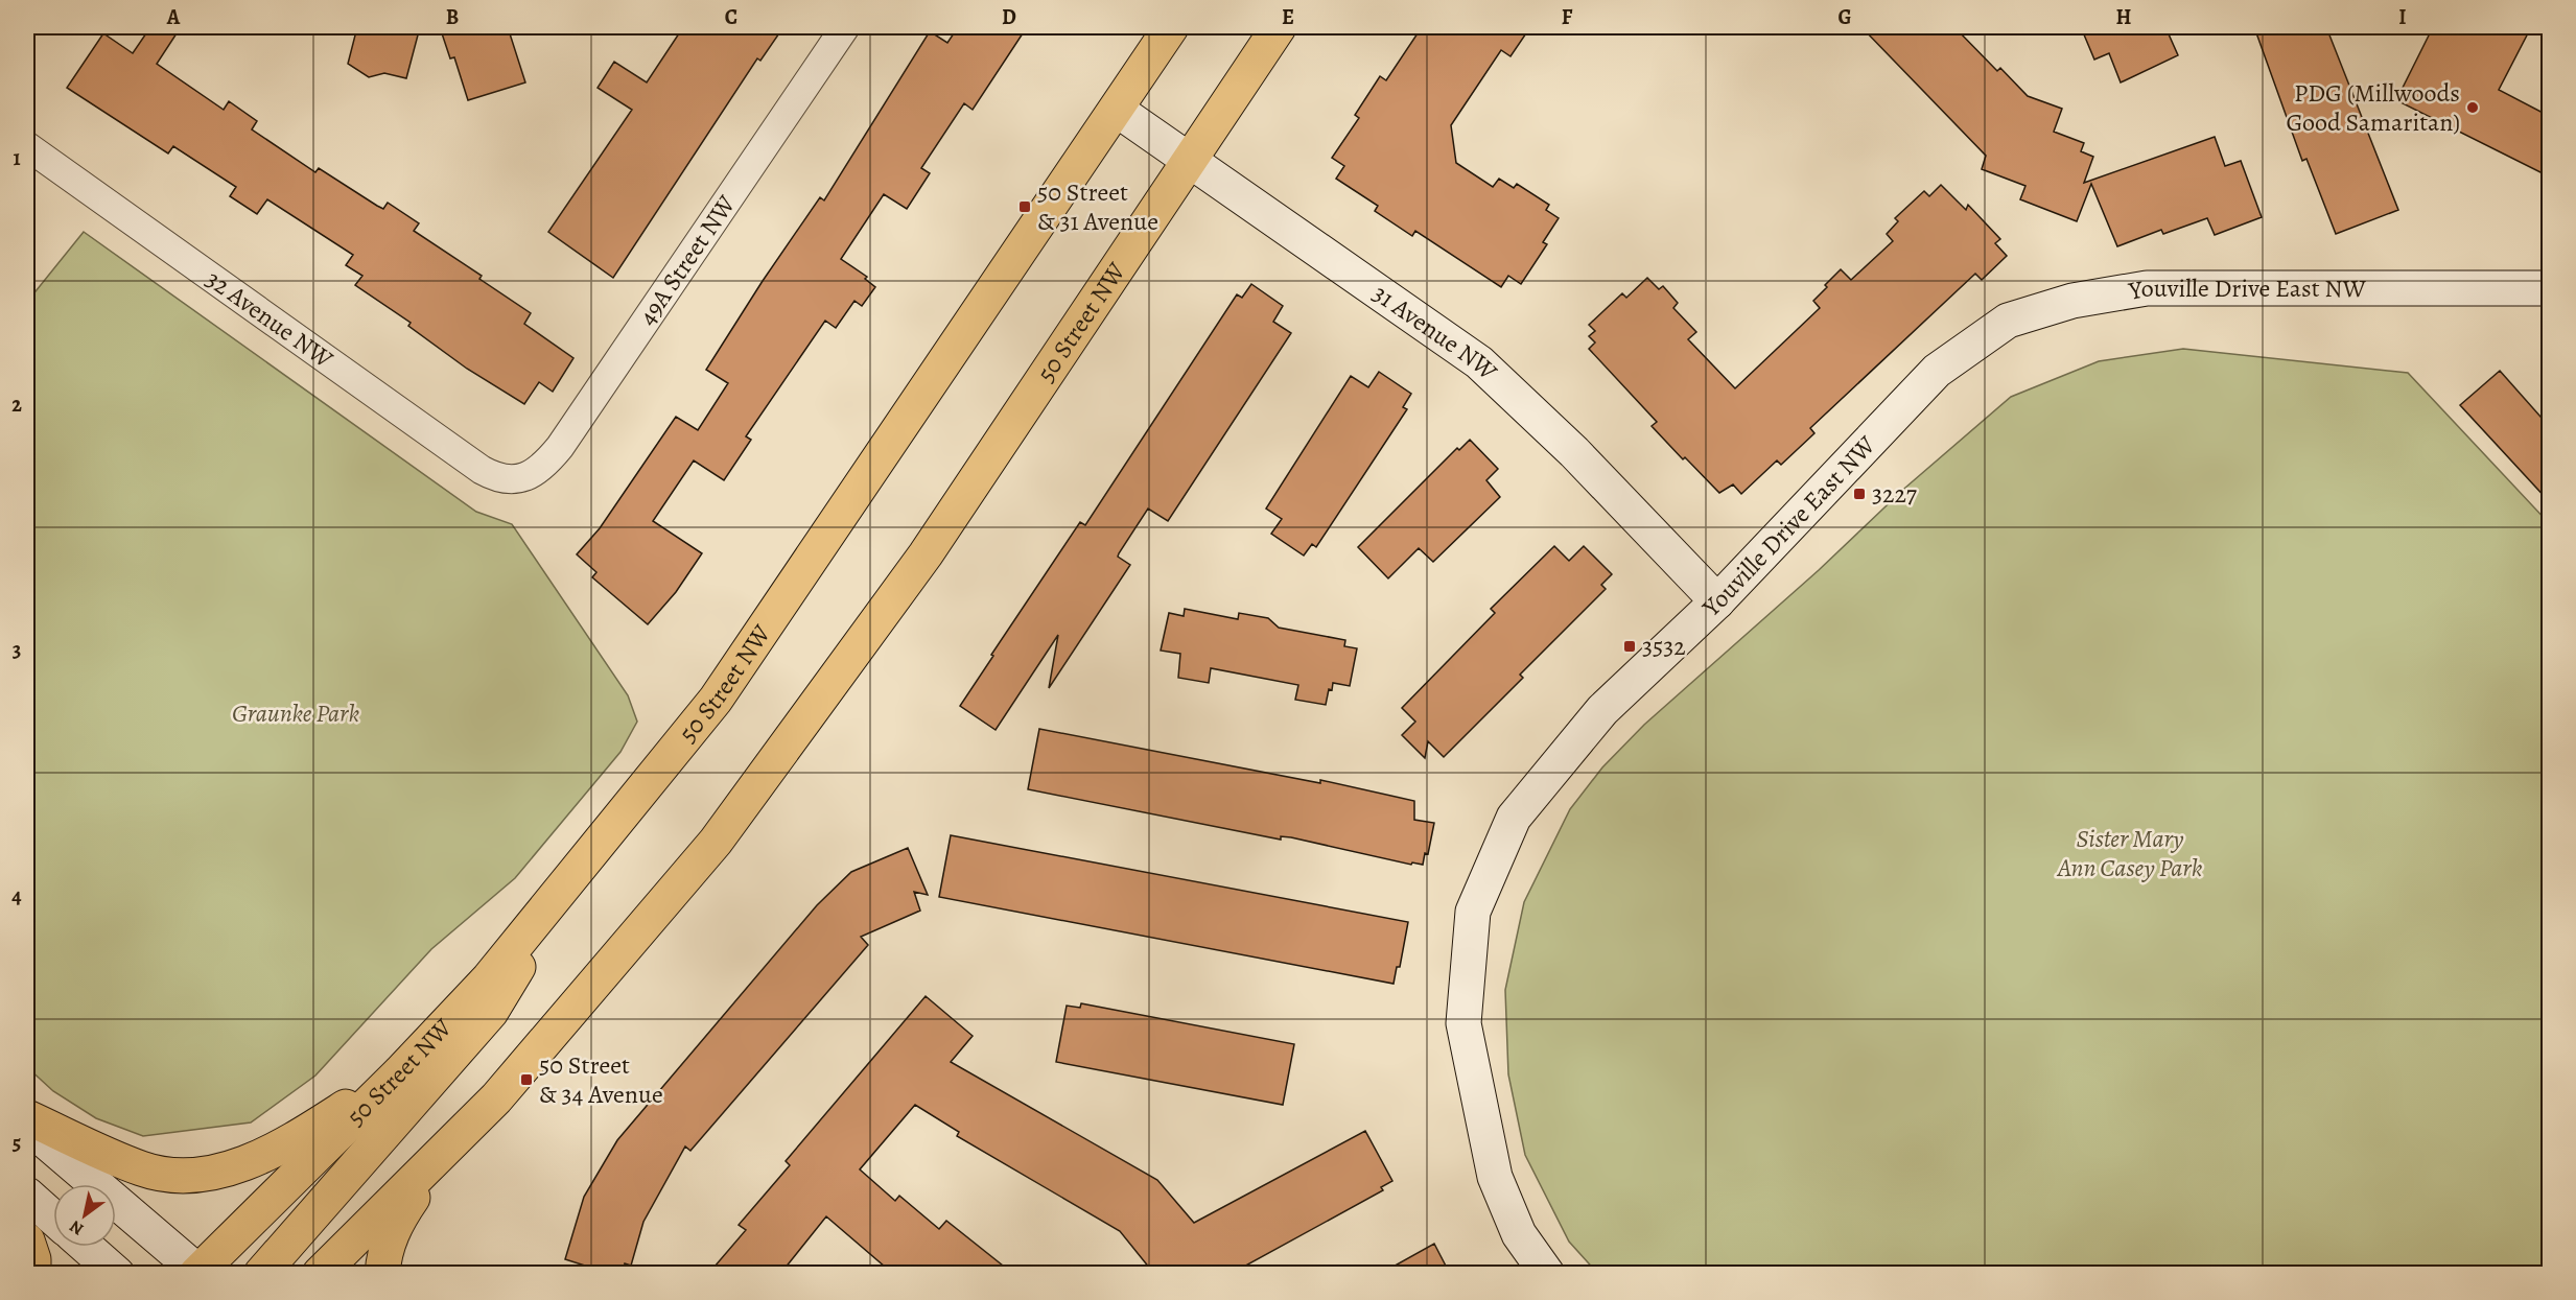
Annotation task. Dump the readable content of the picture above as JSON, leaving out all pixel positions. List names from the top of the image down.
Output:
{
  "streets": {
    "main road": ["50 Street NW"],
    "street": [
      "49A Street NW",
      "Youville Drive East NW",
      "32 Avenue NW",
      "31 Avenue NW"
    ]
  },
  "crossings": [
    ["49A Street NW", "32 Avenue NW"],
    ["Youville Drive East NW", "31 Avenue NW"],
    ["50 Street NW", "31 Avenue NW"]
  ],
  "parks": ["Graunke Park", "Sister Mary Ann Casey Park"],
  "places": {
    "other": ["PDG (Millwoods Good Samaritan)"],
    "transit": [
      "50 Street & 31 Avenue",
      "3227",
      "3532",
      "50 Street & 34 Avenue"
    ]
  },
  "north": "bottom left",
  "grid": {
    "columns": [
      "A",
      "B",
      "C",
      "D",
      "E",
      "F",
      "G",
      "H",
      "I"
    ],
    "rows": [
      "1",
      "2",
      "3",
      "4",
      "5"
    ]
  }
}
